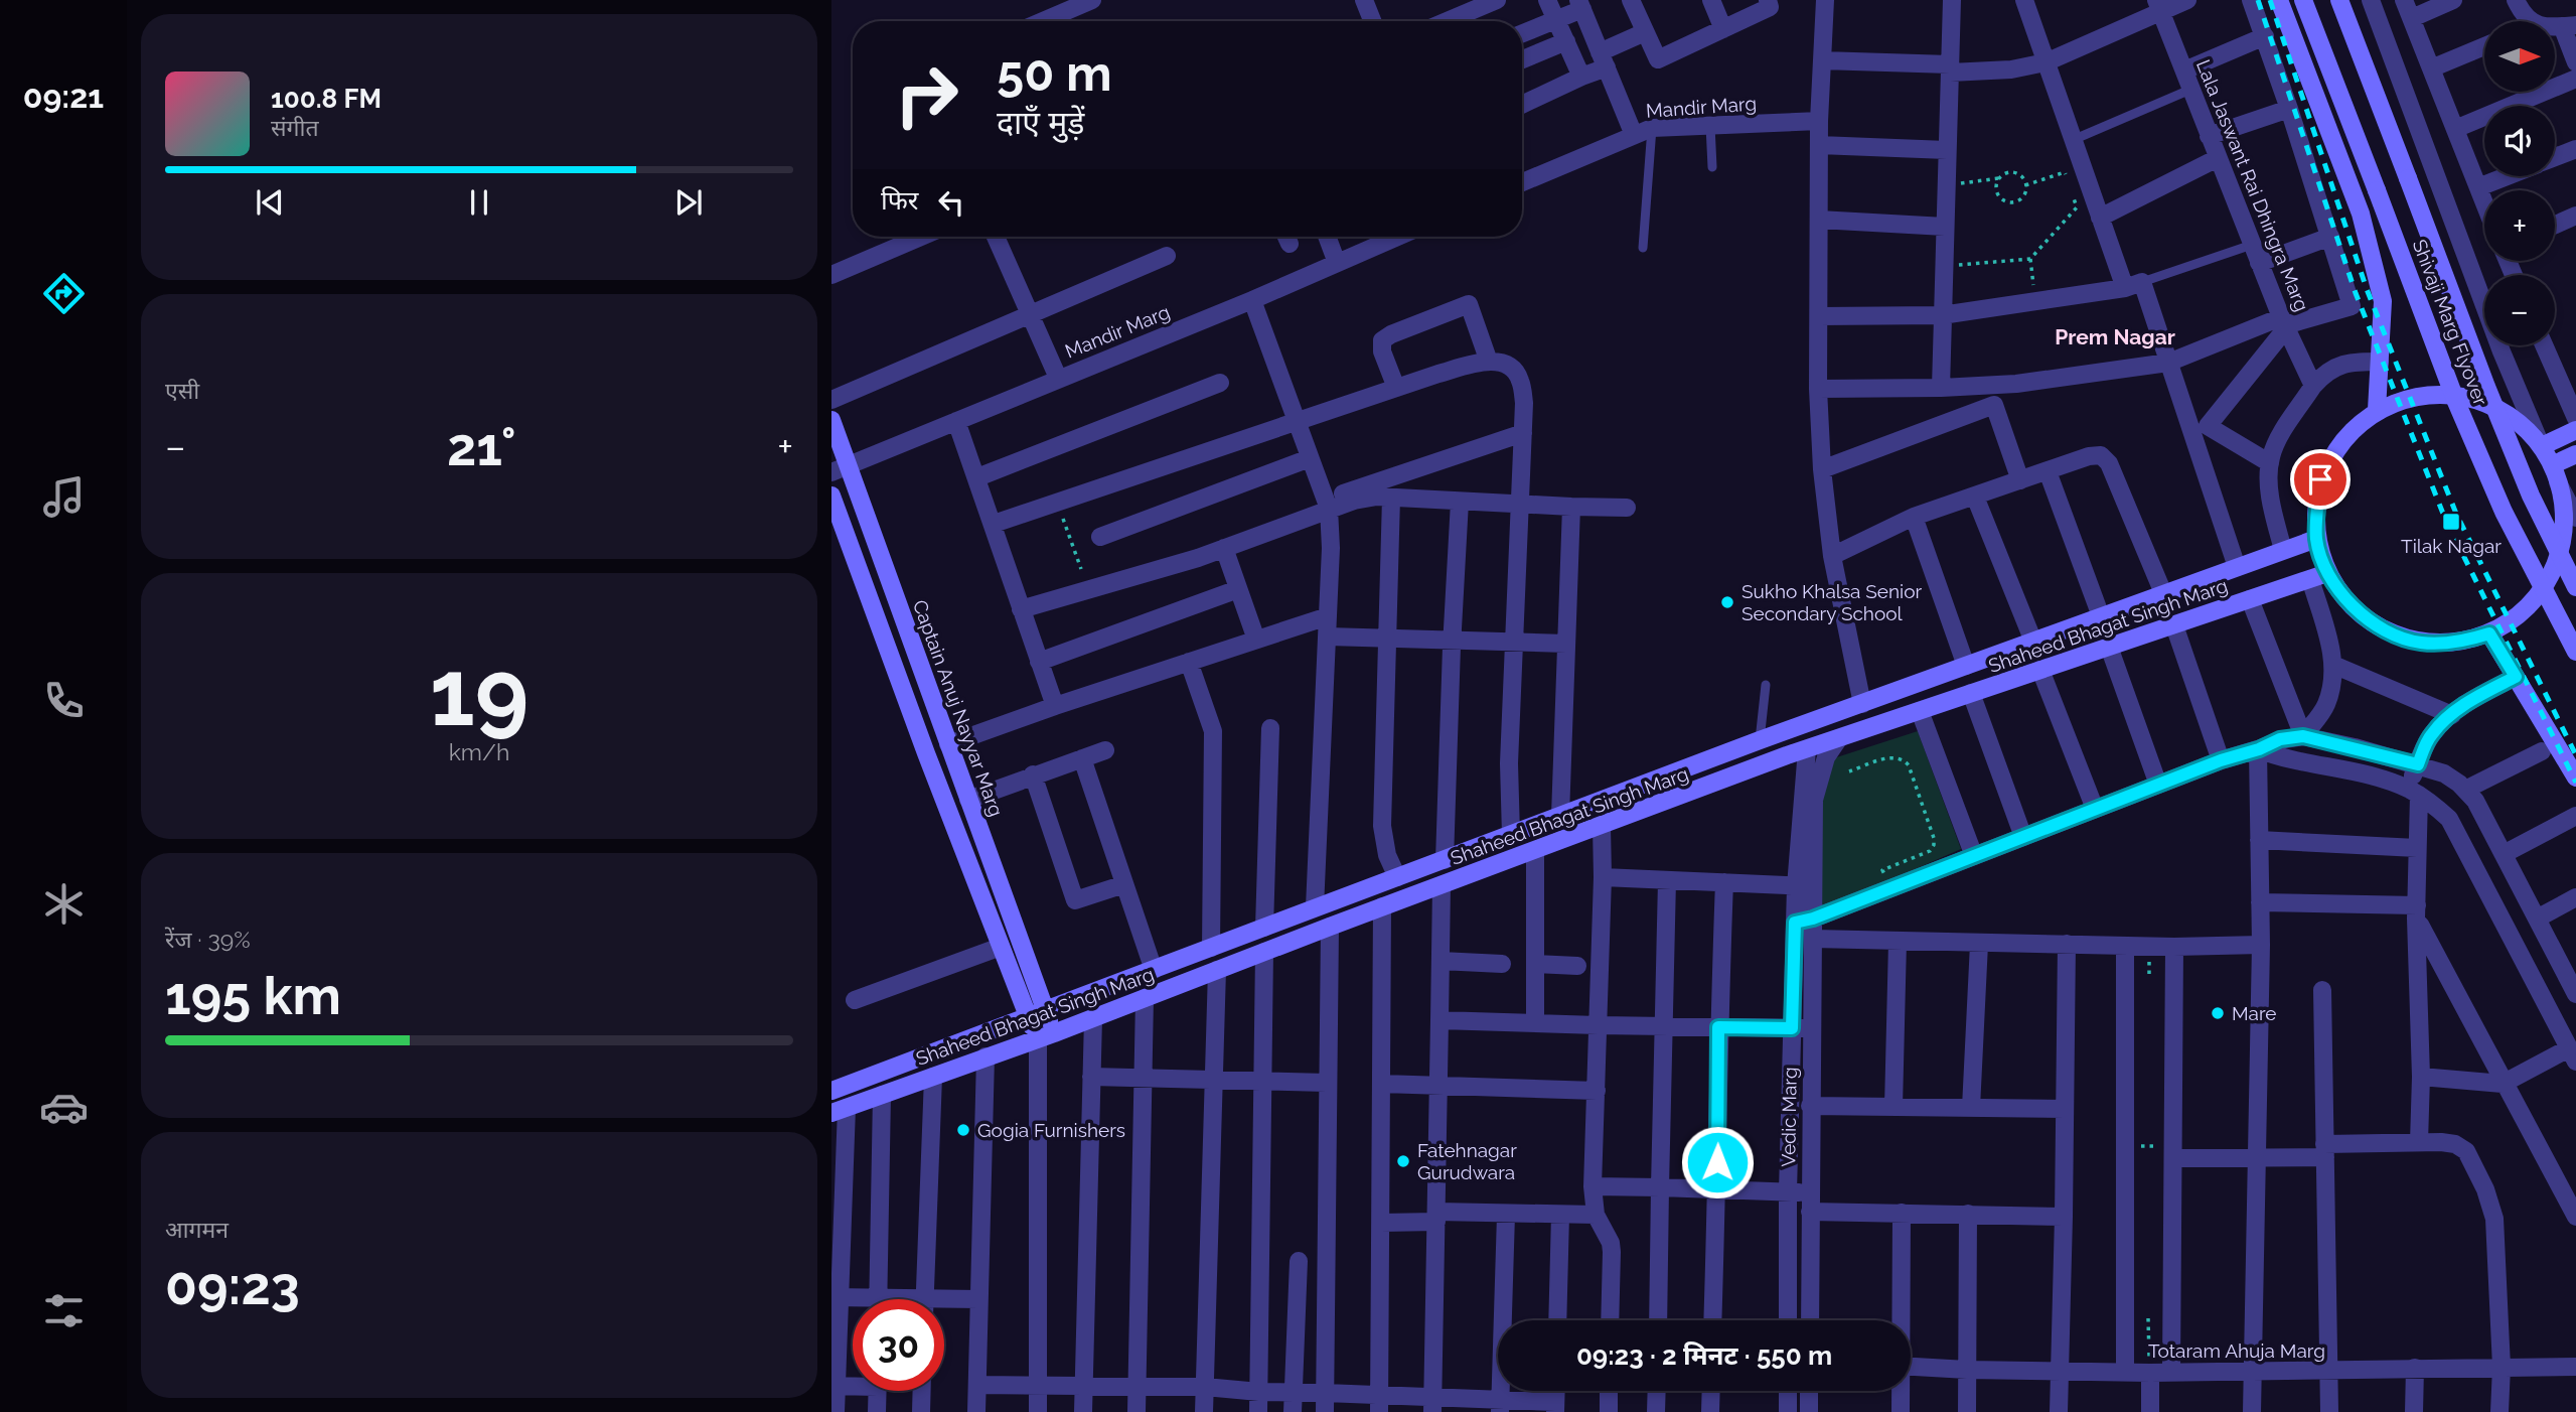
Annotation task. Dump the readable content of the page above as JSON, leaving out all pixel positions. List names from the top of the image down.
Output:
{
  "streets": {
    "main road": ["Shivaji Marg Flyover", "Shaheed Bhagat Singh Marg", "Captain Anuj Nayyar Marg"],
    "street": [
      "Mandir Marg",
      "Lala Jaswant Rai Dhingra Marg",
      "Vedic Marg",
      "Totaram Ahuja Marg"
    ]
  },
  "crossings": [
    ["Mandir Marg", "Captain Anuj Nayyar Marg"],
    ["Shaheed Bhagat Singh Marg", "Captain Anuj Nayyar Marg"],
    ["Shaheed Bhagat Singh Marg", "Vedic Marg"]
  ],
  "districts": ["Prem Nagar"],
  "places": {
    "transit": ["Tilak Nagar"],
    "other": [
      "Sukho Khalsa Senior Secondary School",
      "Mare",
      "Gogia Furnishers",
      "Fatehnagar Gurudwara"
    ]
  },
  "north": "right",
  "page": {
    "tabs": "09:21",
    "map_buttons": ["+", "−"],
    "turn": ["50 m", "दाएँ मुड़ें"],
    "song": ["100.8 FM", "संगीत"],
    "then": "फिर",
    "tile": [
      "एसी",
      ["19", "km/h"],
      ["रेंज · 39%", "195 km"],
      ["आगमन", "09:23"]
    ],
    "heat": ["−", "21°", "+"],
    "limit": "30",
    "trip": "09:23 · 2 मिनट · 550 m"
  }
}
